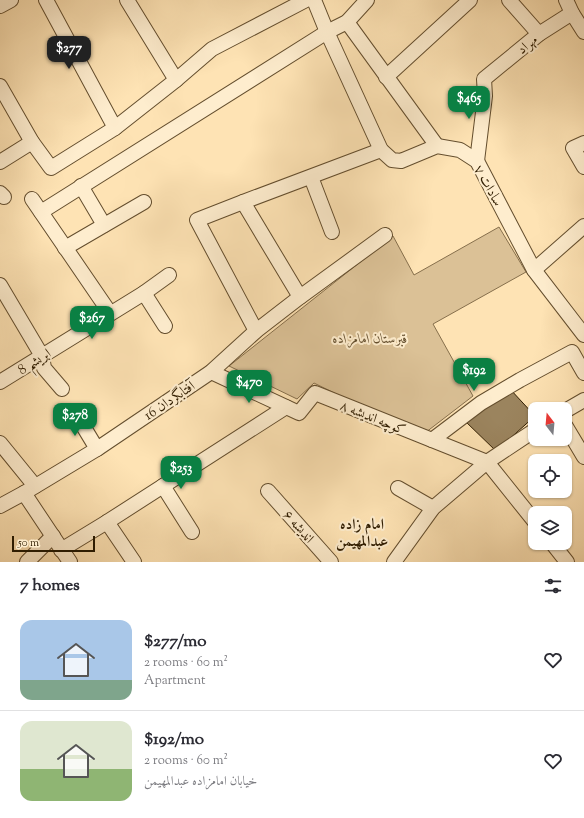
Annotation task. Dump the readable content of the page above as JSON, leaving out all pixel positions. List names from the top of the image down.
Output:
{
  "streets": {
    "street": [
      "مهراد",
      "سادات ۷",
      "ابریشم 8",
      "آفتابگردان 16",
      "کوچه اندیشه ۸",
      "اندیشه ۶"
    ]
  },
  "crossings": [
    ["مهراد", "سادات ۷"]
  ],
  "districts": ["امام زاده عبدالمهیمن"],
  "parks": ["قبرستان امامزاده"],
  "scale_bar": "50 m",
  "north": "top",
  "page": {
    "price": [
      "$277",
      "$465",
      "$267",
      "$192",
      "$470",
      "$278",
      "$253"
    ],
    "scale": "50 m",
    "heading": "7 homes",
    "list": [
      {
        "name": "$277/mo",
        "note": "2 rooms · 60 m² · Apartment"
      },
      {
        "name": "$192/mo",
        "note": "2 rooms · 60 m² · خیابان امامزاده عبدالمهیمن"
      }
    ]
  }
}
